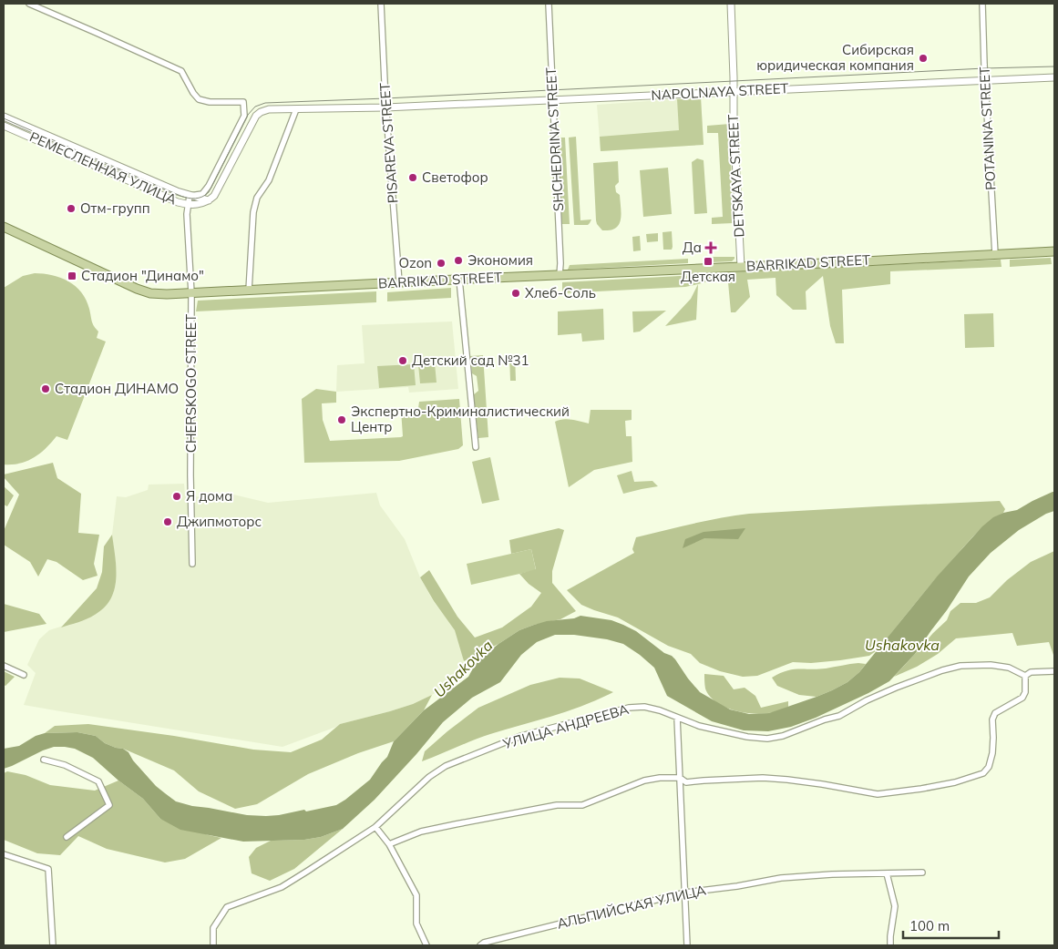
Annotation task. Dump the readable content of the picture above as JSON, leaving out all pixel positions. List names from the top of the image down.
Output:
{
  "streets": {
    "main road": ["BARRIKAD STREET"],
    "street": [
      "NAPOLNAYA STREET",
      "POTANINA STREET",
      "SHCHEDRINA STREET",
      "PISAREVA STREET",
      "РЕМЕСЛЕННАЯ УЛИЦА",
      "DETSKAYA STREET",
      "CHERSKOGO STREET",
      "УЛИЦА АНДРЕЕВА",
      "АЛЬПИЙСКАЯ УЛИЦА"
    ]
  },
  "crossings": [
    ["NAPOLNAYA STREET", "POTANINA STREET"],
    ["NAPOLNAYA STREET", "SHCHEDRINA STREET"],
    ["NAPOLNAYA STREET", "PISAREVA STREET"],
    ["NAPOLNAYA STREET", "РЕМЕСЛЕННАЯ УЛИЦА"],
    ["NAPOLNAYA STREET", "DETSKAYA STREET"],
    ["POTANINA STREET", "BARRIKAD STREET"],
    ["SHCHEDRINA STREET", "BARRIKAD STREET"],
    ["PISAREVA STREET", "BARRIKAD STREET"],
    ["РЕМЕСЛЕННАЯ УЛИЦА", "CHERSKOGO STREET"],
    ["DETSKAYA STREET", "BARRIKAD STREET"],
    ["BARRIKAD STREET", "CHERSKOGO STREET"]
  ],
  "water": ["Ushakovka"],
  "places": {
    "other": [
      "Сибирская юридическая компания",
      "Светофор",
      "Отм-групп",
      "Экономия",
      "Ozon",
      "Хлеб-Соль",
      "Детский сад №31",
      "Стадион ДИНАМО",
      "Экспертно-Криминалистический Центр",
      "Я дома",
      "Джипмоторс"
    ],
    "health": ["Да"],
    "transit": ["Детская", "Стадион \"Динамо\""]
  },
  "scale_bar": "100 m"
}
